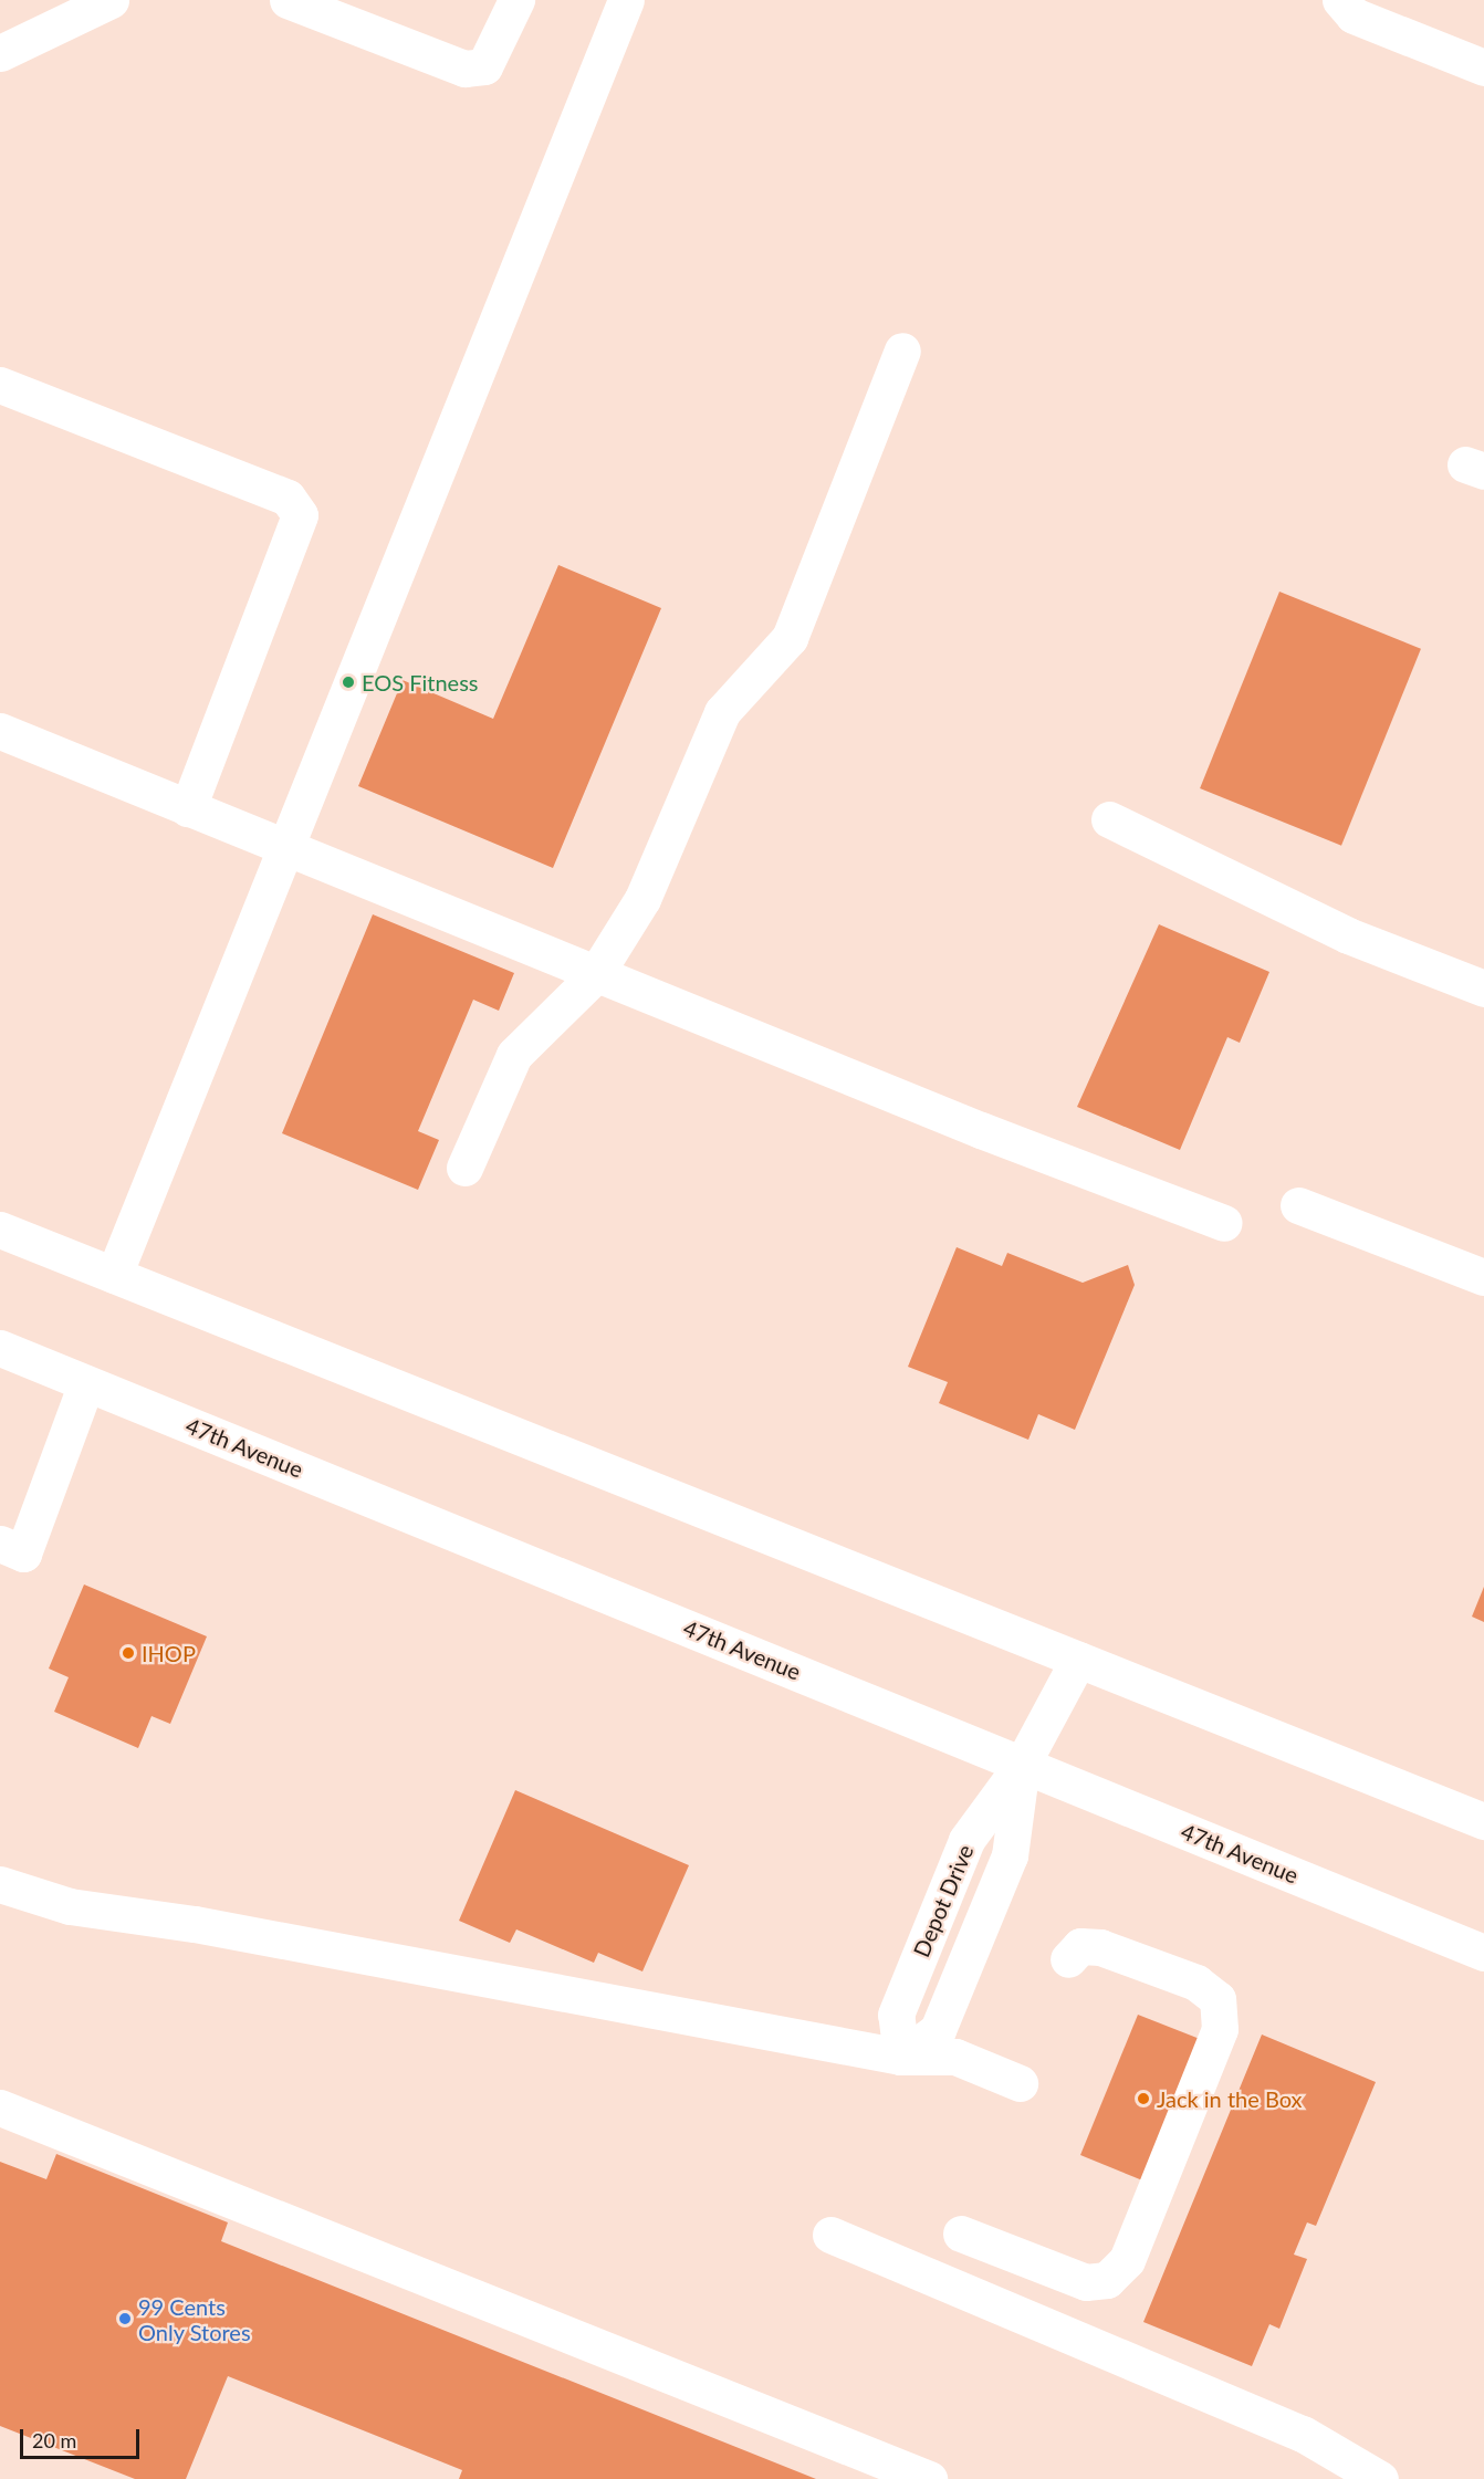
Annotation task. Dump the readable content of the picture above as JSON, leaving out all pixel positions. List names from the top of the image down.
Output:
{
  "streets": {
    "main road": ["47th Avenue", "Depot Drive"]
  },
  "crossings": [
    ["47th Avenue", "Depot Drive"]
  ],
  "places": [
    "EOS Fitness",
    "IHOP",
    "Jack in the Box",
    "99 Cents Only Stores"
  ],
  "scale_bar": "20 m"
}
